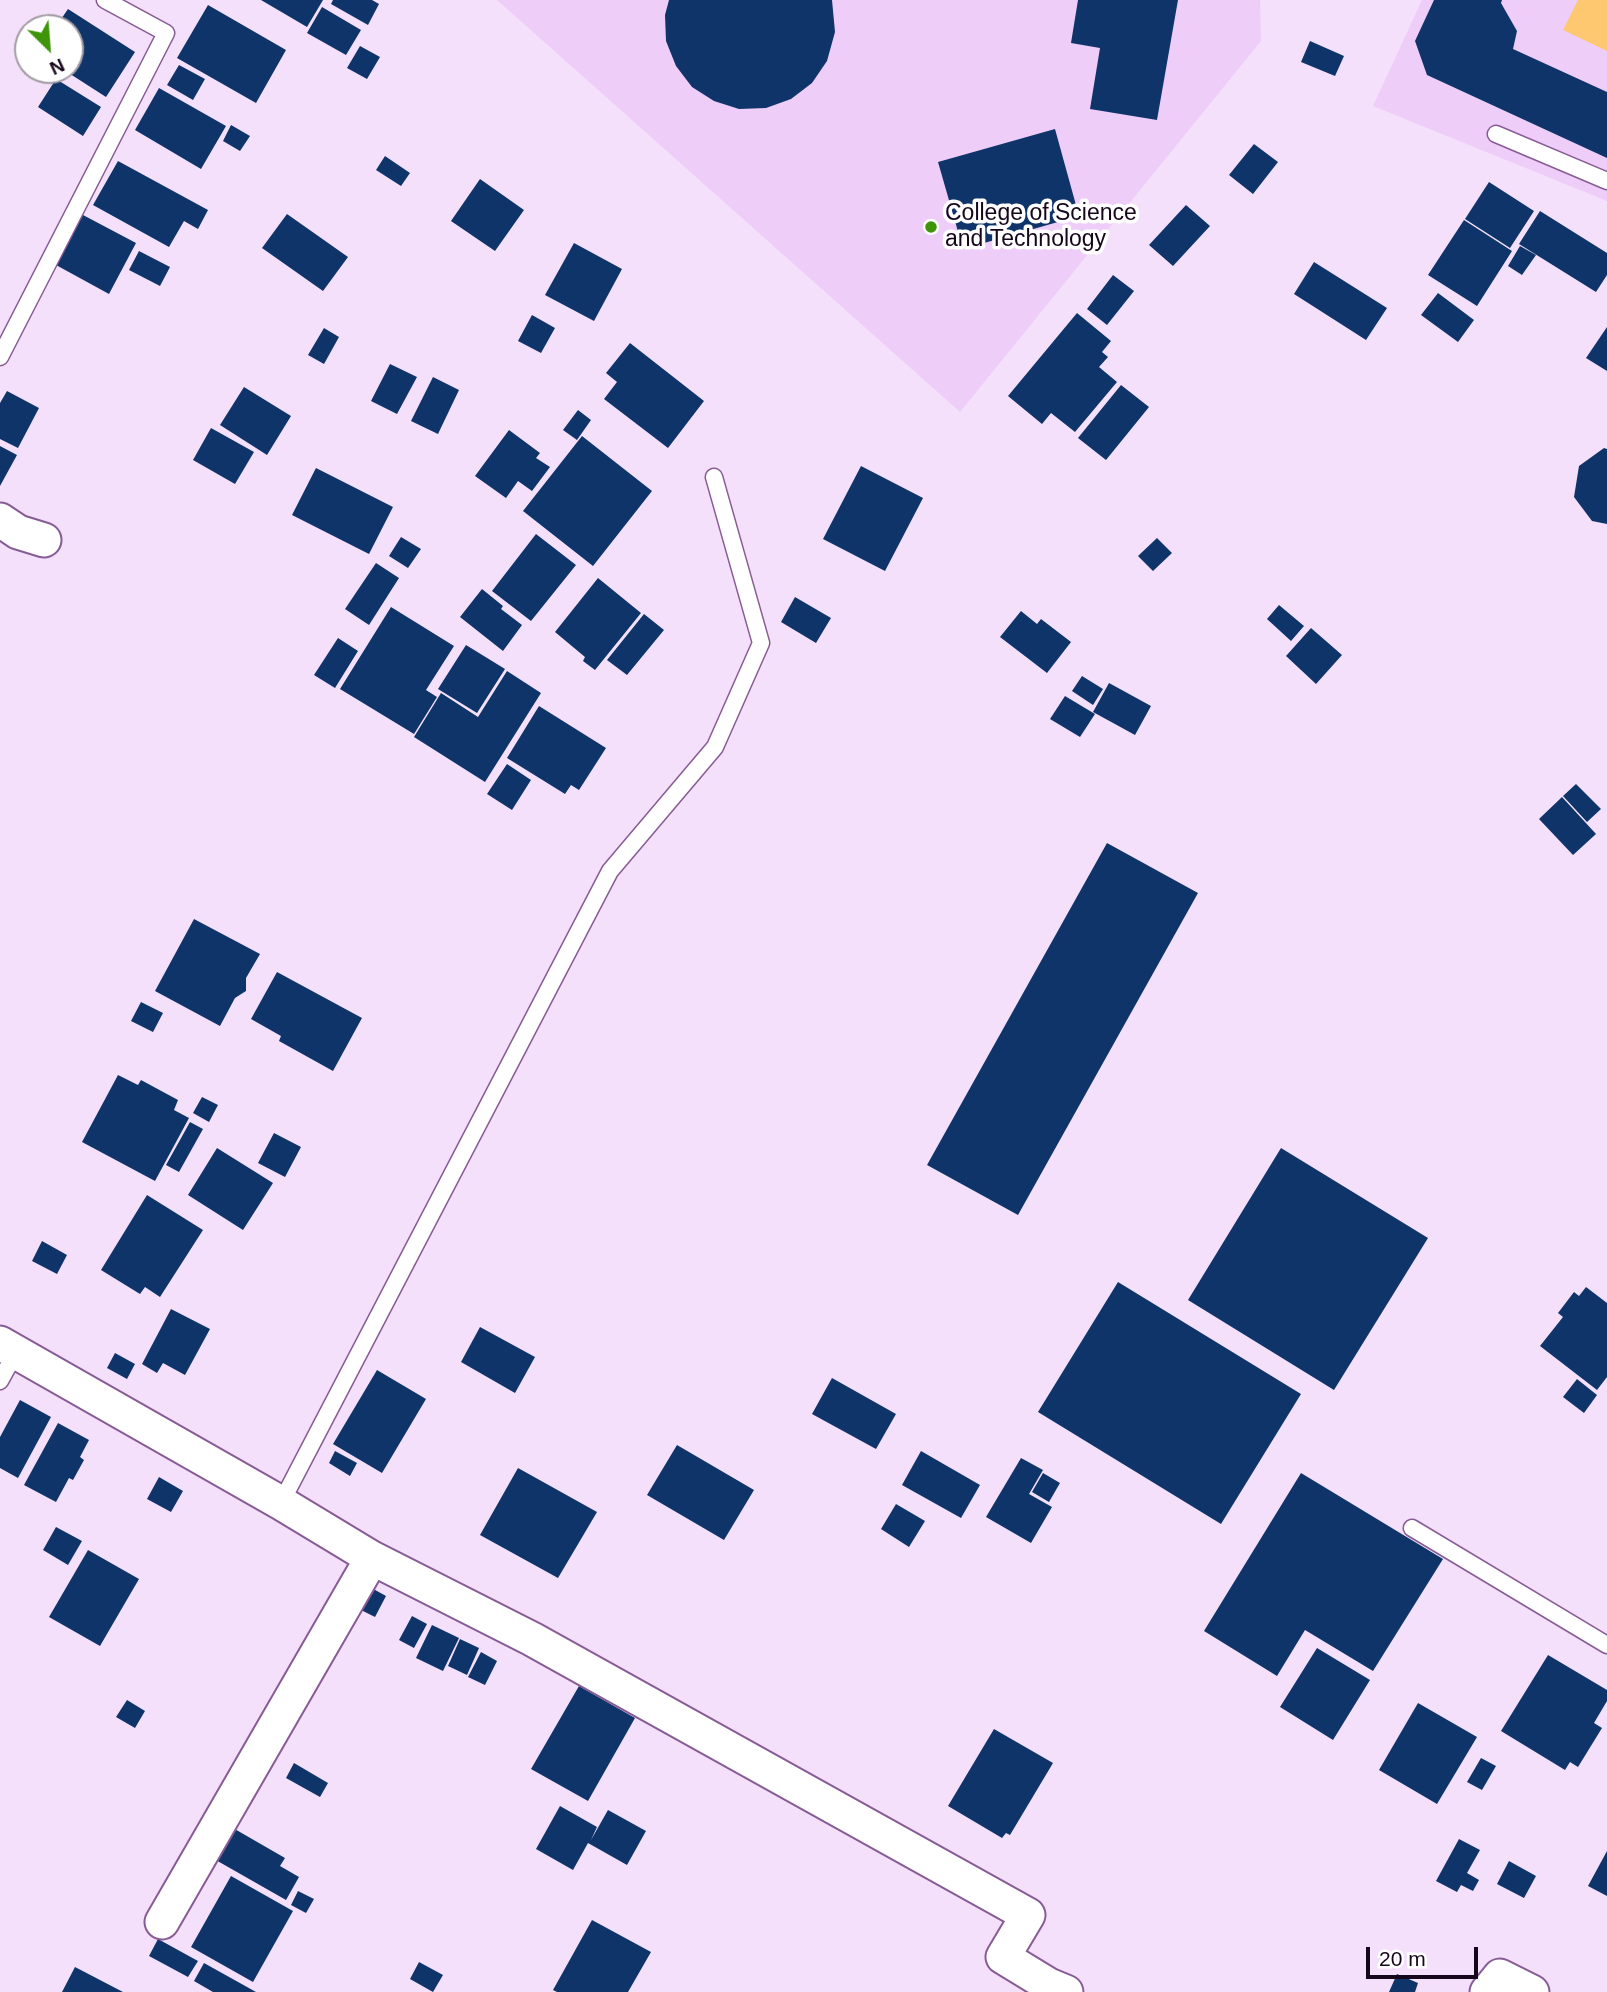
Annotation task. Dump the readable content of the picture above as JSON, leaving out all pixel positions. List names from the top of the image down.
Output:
{
  "places": ["College of Science and Technology"],
  "scale_bar": "20 m",
  "north": "bottom right"
}
